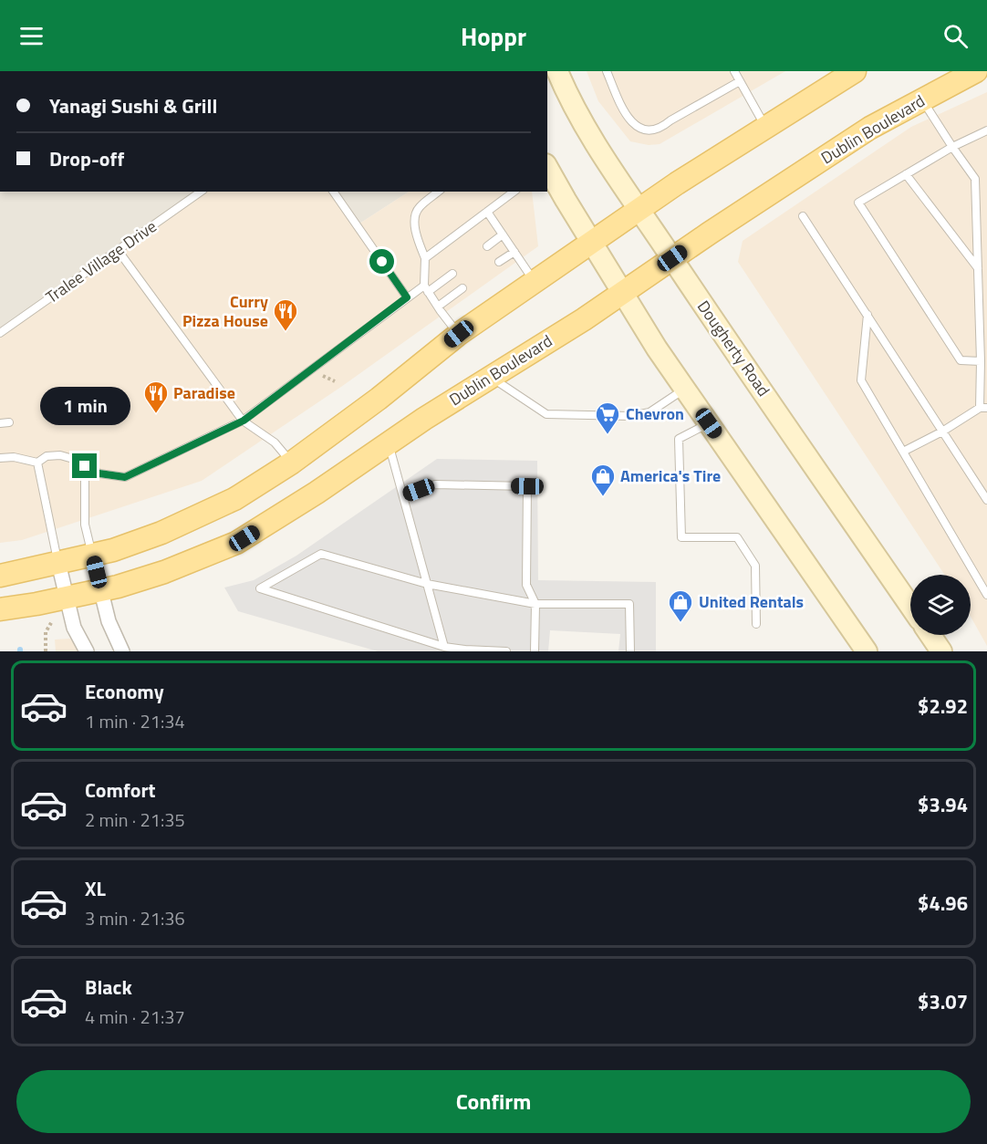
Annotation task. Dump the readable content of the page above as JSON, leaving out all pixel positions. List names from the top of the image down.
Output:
{
  "streets": {
    "main road": ["Dublin Boulevard", "Dougherty Road"],
    "lane": ["Tralee Village Drive"]
  },
  "crossings": [
    ["Dublin Boulevard", "Dougherty Road"]
  ],
  "places": {
    "restaurant": ["Curry Pizza House", "Paradise"],
    "supermarket": ["Chevron"],
    "shop": ["America's Tire", "United Rentals"]
  },
  "page": {
    "header": "Hoppr",
    "banner": ["Yanagi Sushi & Grill", "Drop-off"],
    "bubble": "1 min",
    "list": [
      {
        "name": "Economy",
        "note": "1 min · 21:34",
        "value": "$2.92"
      },
      {
        "name": "Comfort",
        "note": "2 min · 21:35",
        "value": "$3.94"
      },
      {
        "name": "XL",
        "note": "3 min · 21:36",
        "value": "$4.96"
      },
      {
        "name": "Black",
        "note": "4 min · 21:37",
        "value": "$3.07"
      }
    ],
    "buttons": "Confirm"
  }
}
